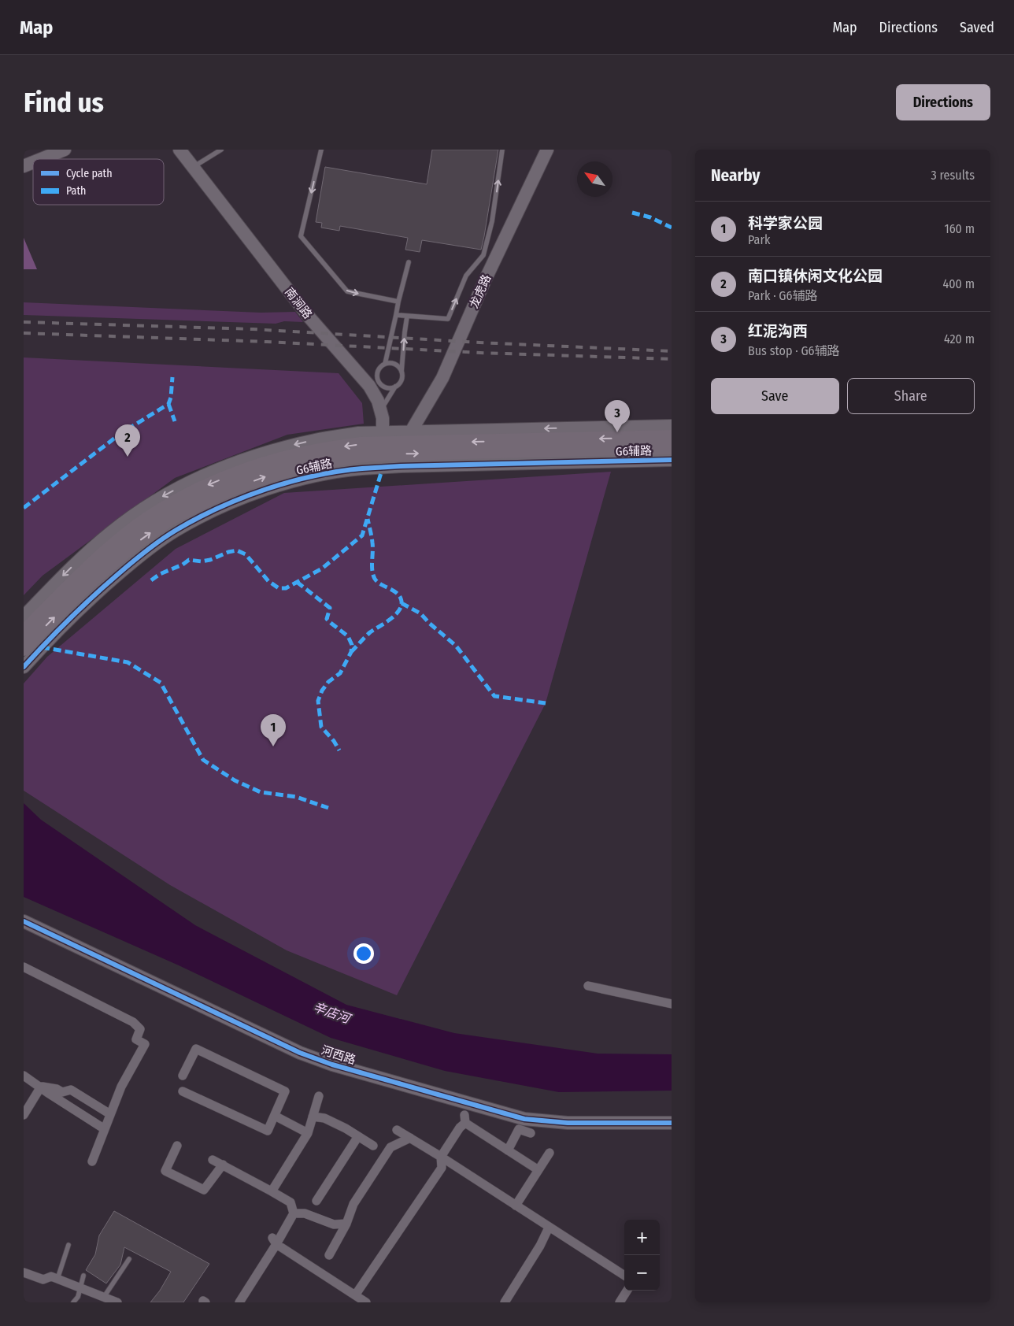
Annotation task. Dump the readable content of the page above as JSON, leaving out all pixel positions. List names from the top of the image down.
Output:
{
  "streets": {
    "main road": ["G6辅路"],
    "street": ["龙虎路", "南涧路", "河西路"]
  },
  "crossings": [
    ["龙虎路", "G6辅路"],
    ["南涧路", "G6辅路"]
  ],
  "water": ["辛店河"],
  "legend": ["Cycle path", "Path"],
  "north": "top left",
  "page": {
    "header": "Map",
    "nav": ["Map", "Directions", "Saved"],
    "buttons": [
      "Directions",
      ["Save", "Share"]
    ],
    "title": "Find us",
    "heading": ["Nearby", "3 results"],
    "list": [
      {
        "mark": "1",
        "name": "科学家公园",
        "note": "Park",
        "value": "160 m"
      },
      {
        "mark": "2",
        "name": "南口镇休闲文化公园",
        "note": "Park · G6辅路",
        "value": "400 m"
      },
      {
        "mark": "3",
        "name": "红泥沟西",
        "note": "Bus stop · G6辅路",
        "value": "420 m"
      }
    ],
    "pins": ["3", "2", "1"],
    "map_buttons": ["+", "−"]
  }
}
